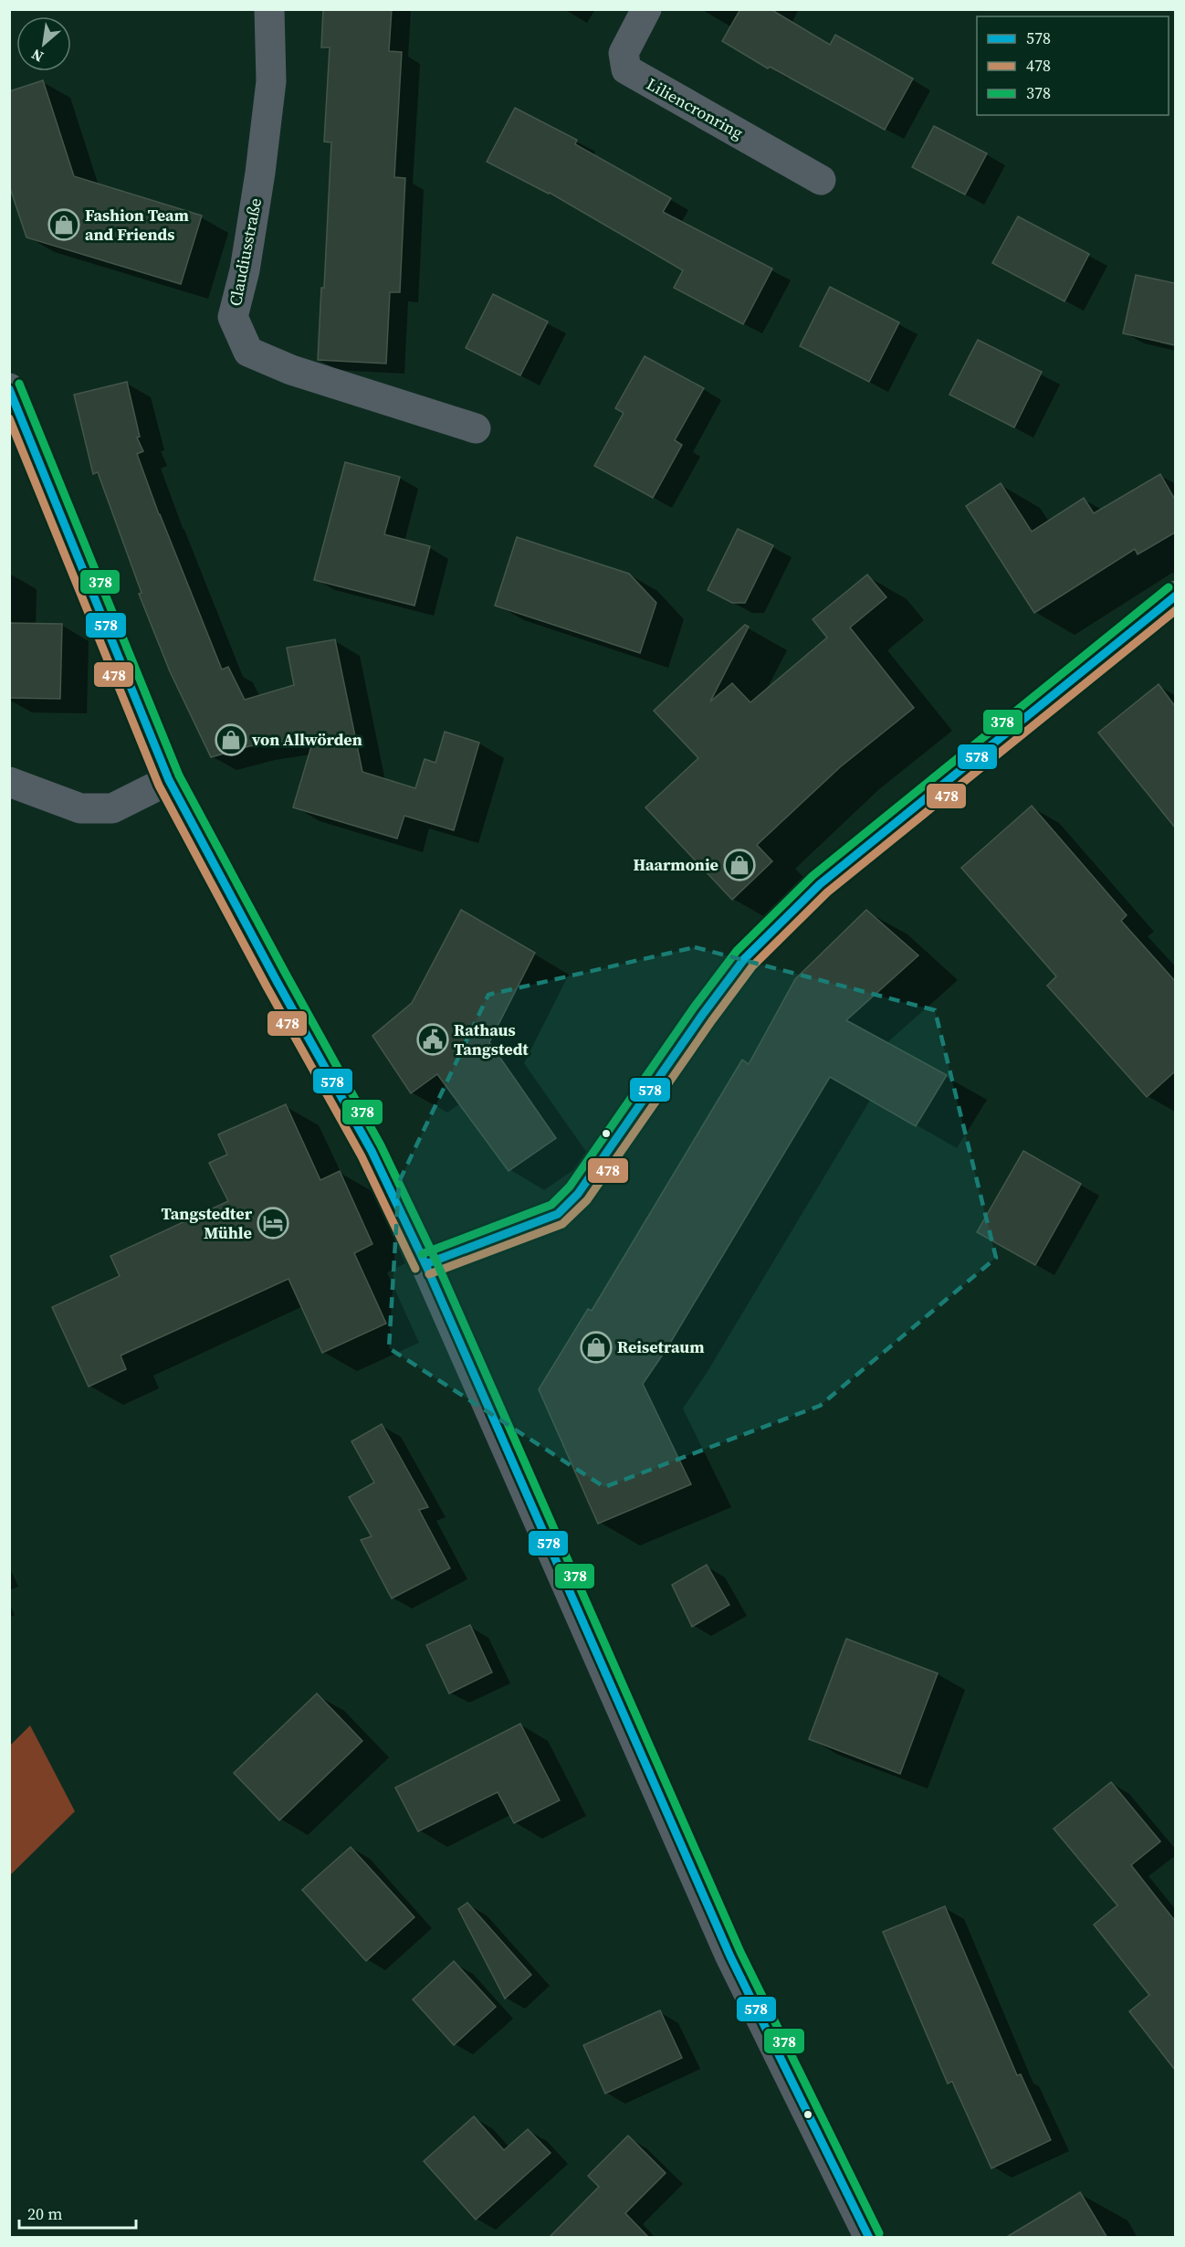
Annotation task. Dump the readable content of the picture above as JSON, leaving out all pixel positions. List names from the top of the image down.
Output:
{
  "streets": {
    "street": ["Liliencronring", "Claudiusstraße"]
  },
  "places": {
    "shop": [
      "Fashion Team and Friends",
      "von Allwörden",
      "Haarmonie",
      "Reisetraum"
    ],
    "public building": ["Rathaus Tangstedt"],
    "hotel": ["Tangstedter Mühle"]
  },
  "lines": ["transit line 378", "transit line 578", "transit line 478"],
  "legend": ["578", "478", "378"],
  "scale_bar": "20 m",
  "north": "bottom left"
}
